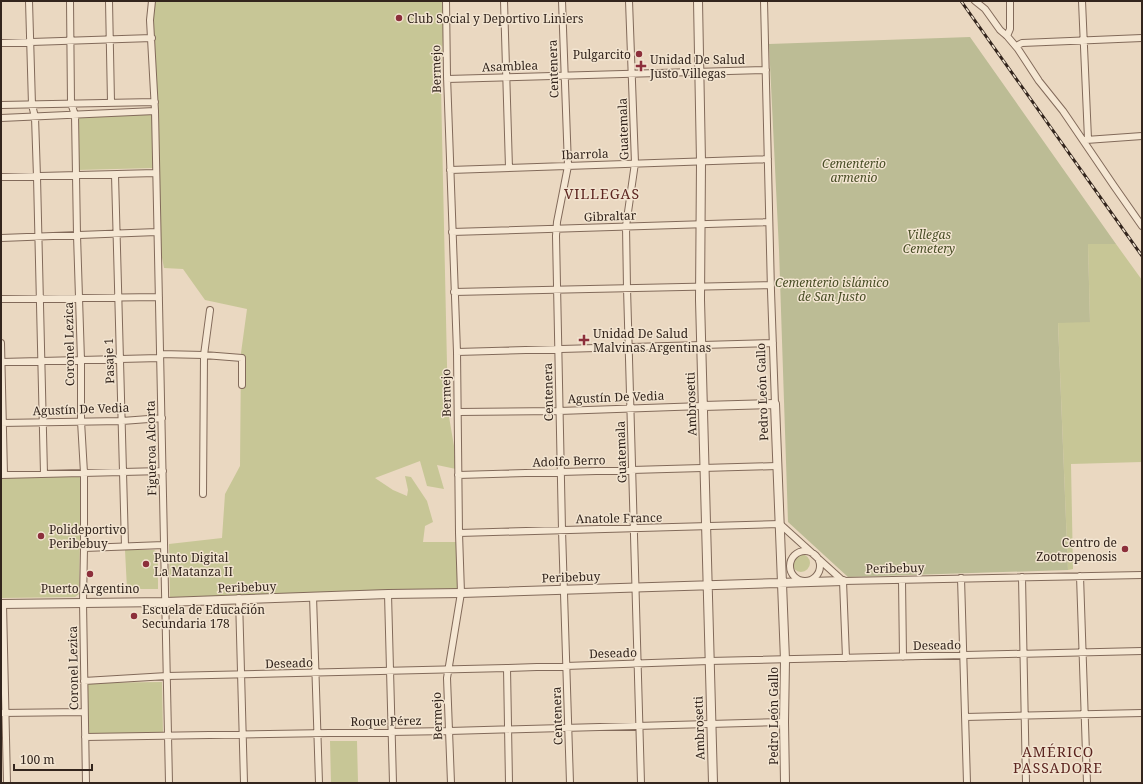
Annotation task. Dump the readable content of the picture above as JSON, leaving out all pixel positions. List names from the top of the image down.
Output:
{
  "streets": {
    "street": [
      "Asamblea",
      "Bermejo",
      "Centenera",
      "Guatemala",
      "Ibarrola",
      "Gibraltar",
      "Coronel Lezica",
      "Pasaje 1",
      "Pedro León Gallo",
      "Agustín De Vedia",
      "Ambrosetti",
      "Figueroa Alcorta",
      "Adolfo Berro",
      "Anatole France",
      "Peribebuy",
      "Deseado",
      "Roque Pérez"
    ]
  },
  "crossings": [
    ["Asamblea", "Bermejo"],
    ["Asamblea", "Centenera"],
    ["Asamblea", "Guatemala"],
    ["Asamblea", "Pedro León Gallo"],
    ["Asamblea", "Ambrosetti"],
    ["Bermejo", "Ibarrola"],
    ["Bermejo", "Gibraltar"],
    ["Bermejo", "Agustín De Vedia"],
    ["Bermejo", "Adolfo Berro"],
    ["Bermejo", "Anatole France"],
    ["Bermejo", "Peribebuy"],
    ["Bermejo", "Deseado"],
    ["Bermejo", "Roque Pérez"],
    ["Centenera", "Ibarrola"],
    ["Centenera", "Gibraltar"],
    ["Centenera", "Agustín De Vedia"],
    ["Centenera", "Adolfo Berro"],
    ["Centenera", "Anatole France"],
    ["Centenera", "Peribebuy"],
    ["Centenera", "Deseado"],
    ["Centenera", "Roque Pérez"],
    ["Guatemala", "Ibarrola"],
    ["Guatemala", "Gibraltar"],
    ["Guatemala", "Agustín De Vedia"],
    ["Guatemala", "Adolfo Berro"],
    ["Guatemala", "Anatole France"],
    ["Guatemala", "Peribebuy"],
    ["Guatemala", "Deseado"],
    ["Guatemala", "Roque Pérez"],
    ["Ibarrola", "Pedro León Gallo"],
    ["Ibarrola", "Ambrosetti"],
    ["Gibraltar", "Pedro León Gallo"],
    ["Gibraltar", "Ambrosetti"],
    ["Coronel Lezica", "Agustín De Vedia"],
    ["Coronel Lezica", "Peribebuy"],
    ["Coronel Lezica", "Deseado"],
    ["Coronel Lezica", "Roque Pérez"],
    ["Pasaje 1", "Agustín De Vedia"],
    ["Pedro León Gallo", "Agustín De Vedia"],
    ["Pedro León Gallo", "Adolfo Berro"],
    ["Pedro León Gallo", "Anatole France"],
    ["Pedro León Gallo", "Peribebuy"],
    ["Pedro León Gallo", "Deseado"],
    ["Pedro León Gallo", "Roque Pérez"],
    ["Agustín De Vedia", "Ambrosetti"],
    ["Agustín De Vedia", "Figueroa Alcorta"],
    ["Ambrosetti", "Adolfo Berro"],
    ["Ambrosetti", "Anatole France"],
    ["Ambrosetti", "Peribebuy"],
    ["Ambrosetti", "Deseado"],
    ["Ambrosetti", "Roque Pérez"],
    ["Figueroa Alcorta", "Peribebuy"],
    ["Figueroa Alcorta", "Deseado"],
    ["Figueroa Alcorta", "Roque Pérez"]
  ],
  "districts": ["VILLEGAS", "AMÉRICO PASSADORE"],
  "parks": ["Cementerio armenio", "Villegas Cemetery", "Cementerio islámico de San Justo"],
  "places": {
    "other": [
      "Club Social y Deportivo Liniers",
      "Pulgarcito",
      "Polideportivo Peribebuy",
      "Centro de Zootropenosis",
      "Punto Digital La Matanza II",
      "Puerto Argentino",
      "Escuela de Educación Secundaria 178"
    ],
    "health": ["Unidad De Salud Justo Villegas", "Unidad De Salud Malvinas Argentinas"]
  },
  "scale_bar": "100 m"
}
